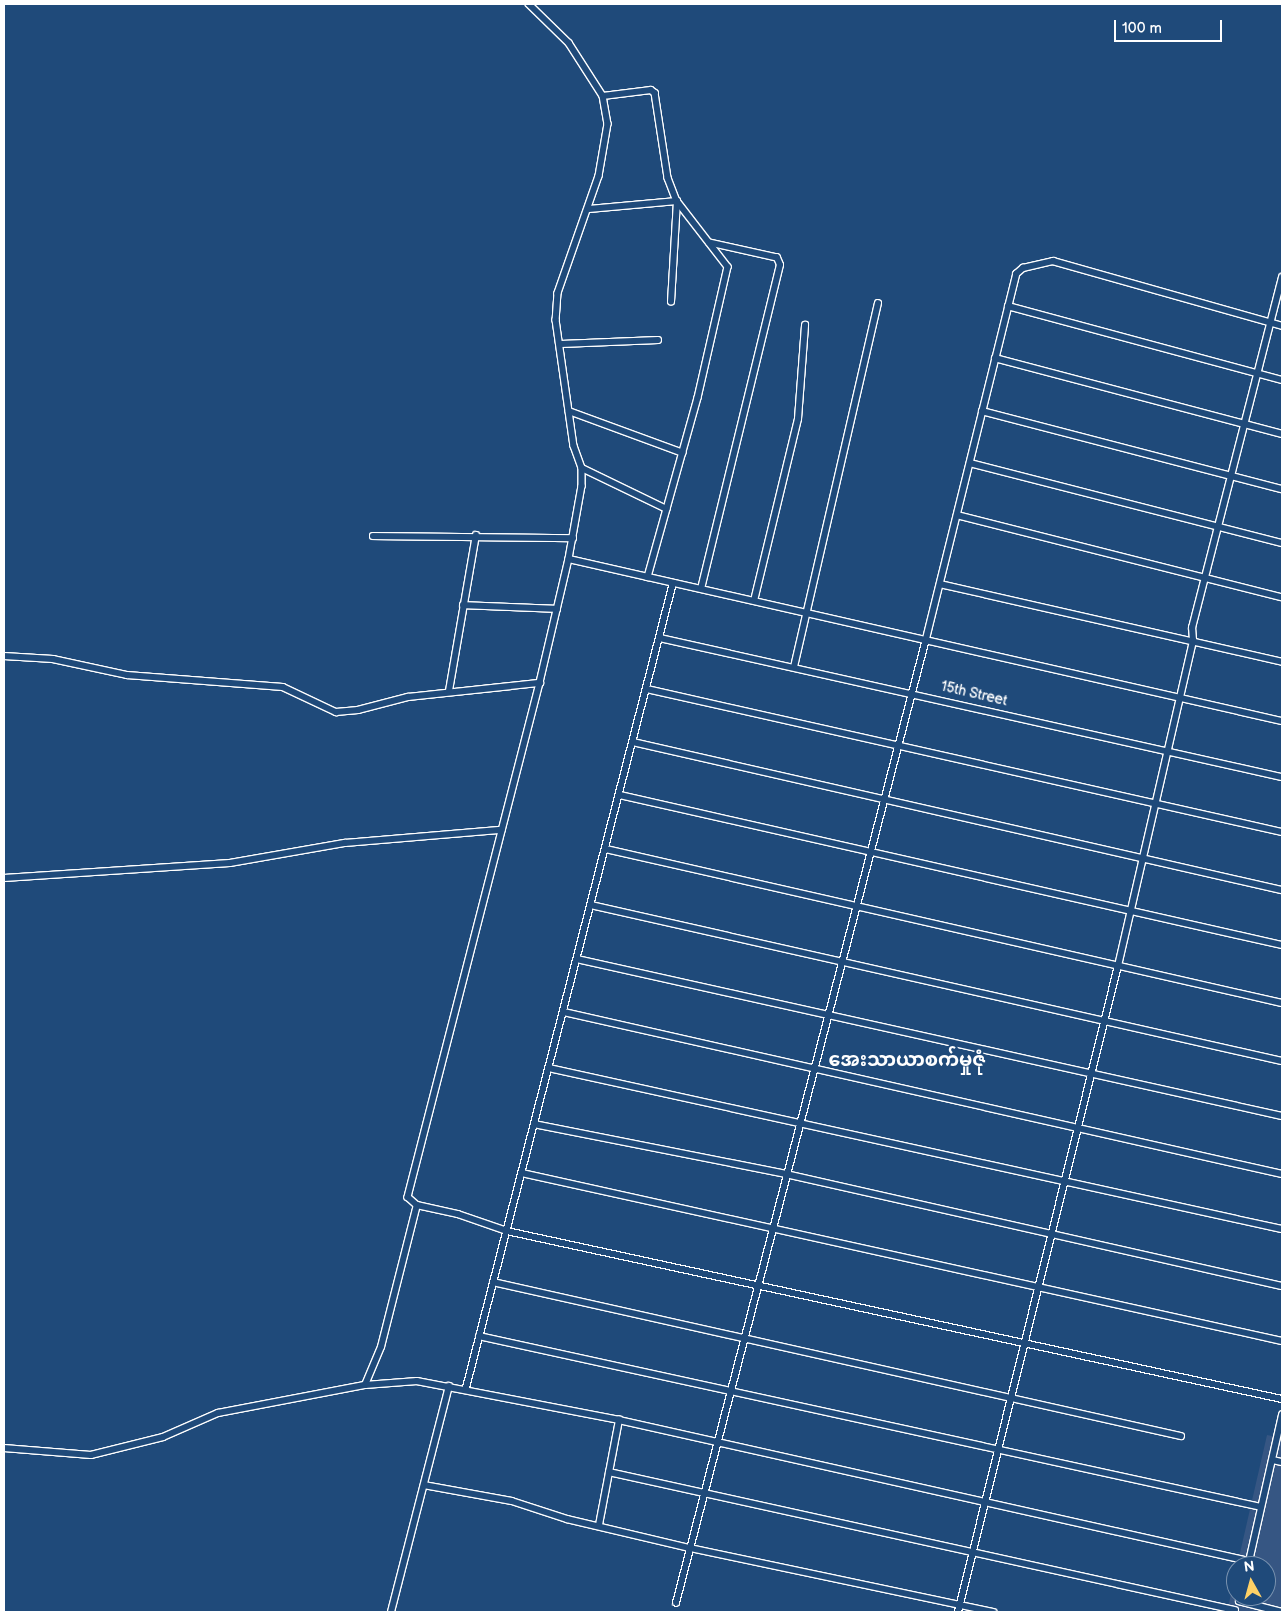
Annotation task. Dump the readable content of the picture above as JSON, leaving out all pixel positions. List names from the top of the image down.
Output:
{
  "streets": {
    "street": ["15th Street"]
  },
  "districts": ["အေးသာယာစက်မှုဇုံ"],
  "scale_bar": "100 m",
  "north": "top"
}
